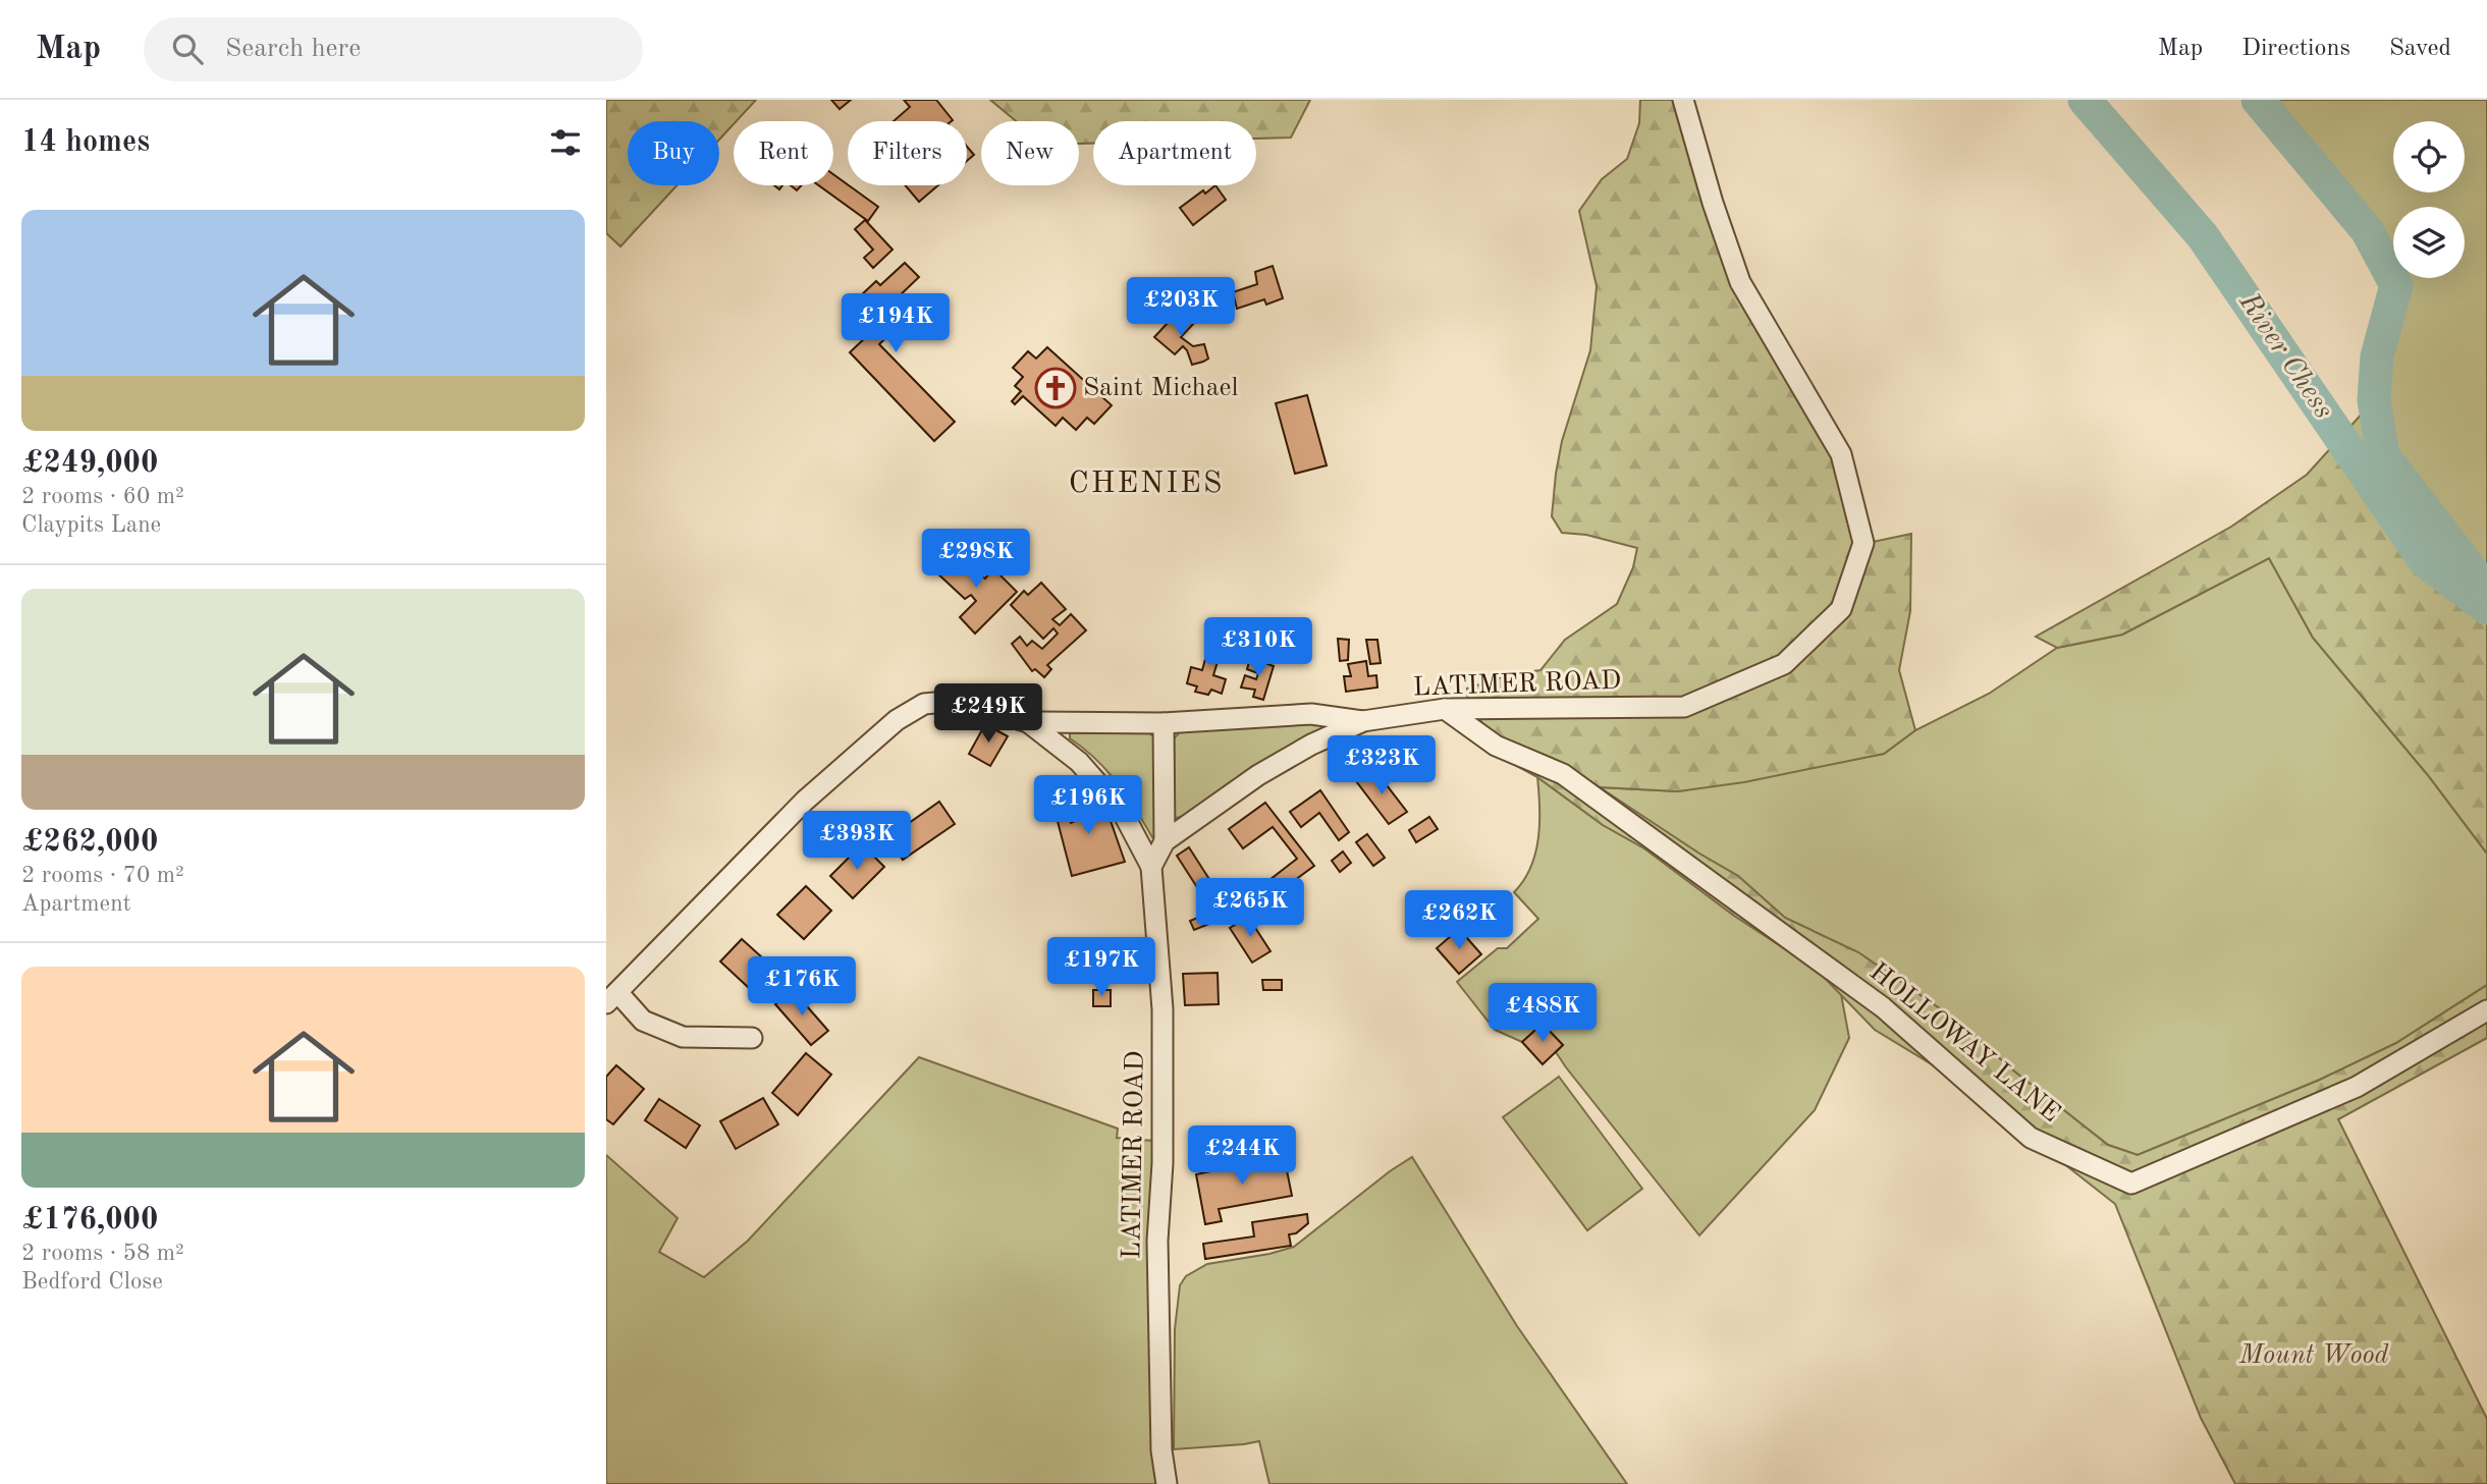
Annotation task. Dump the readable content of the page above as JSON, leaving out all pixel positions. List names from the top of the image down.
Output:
{
  "streets": {
    "street": ["LATIMER ROAD", "HOLLOWAY LANE"]
  },
  "crossings": [
    ["LATIMER ROAD", "HOLLOWAY LANE"]
  ],
  "districts": ["CHENIES"],
  "water": ["River Chess"],
  "parks": ["Mount Wood"],
  "places": {
    "church": ["Saint Michael"]
  },
  "page": {
    "header": "Map",
    "search": "Search here",
    "nav": ["Map", "Directions", "Saved"],
    "heading": "14 homes",
    "chip": [
      "Buy",
      "Rent",
      "Filters",
      "New",
      "Apartment"
    ],
    "list": [
      {
        "name": "£249,000",
        "note": "2 rooms · 60 m² · Claypits Lane"
      },
      {
        "name": "£262,000",
        "note": "2 rooms · 70 m² · Apartment"
      },
      {
        "name": "£176,000",
        "note": "2 rooms · 58 m² · Bedford Close"
      }
    ],
    "price": [
      "£203K",
      "£194K",
      "£298K",
      "£310K",
      "£249K",
      "£323K",
      "£196K",
      "£393K",
      "£265K",
      "£262K",
      "£197K",
      "£176K",
      "£488K",
      "£244K"
    ]
  }
}
